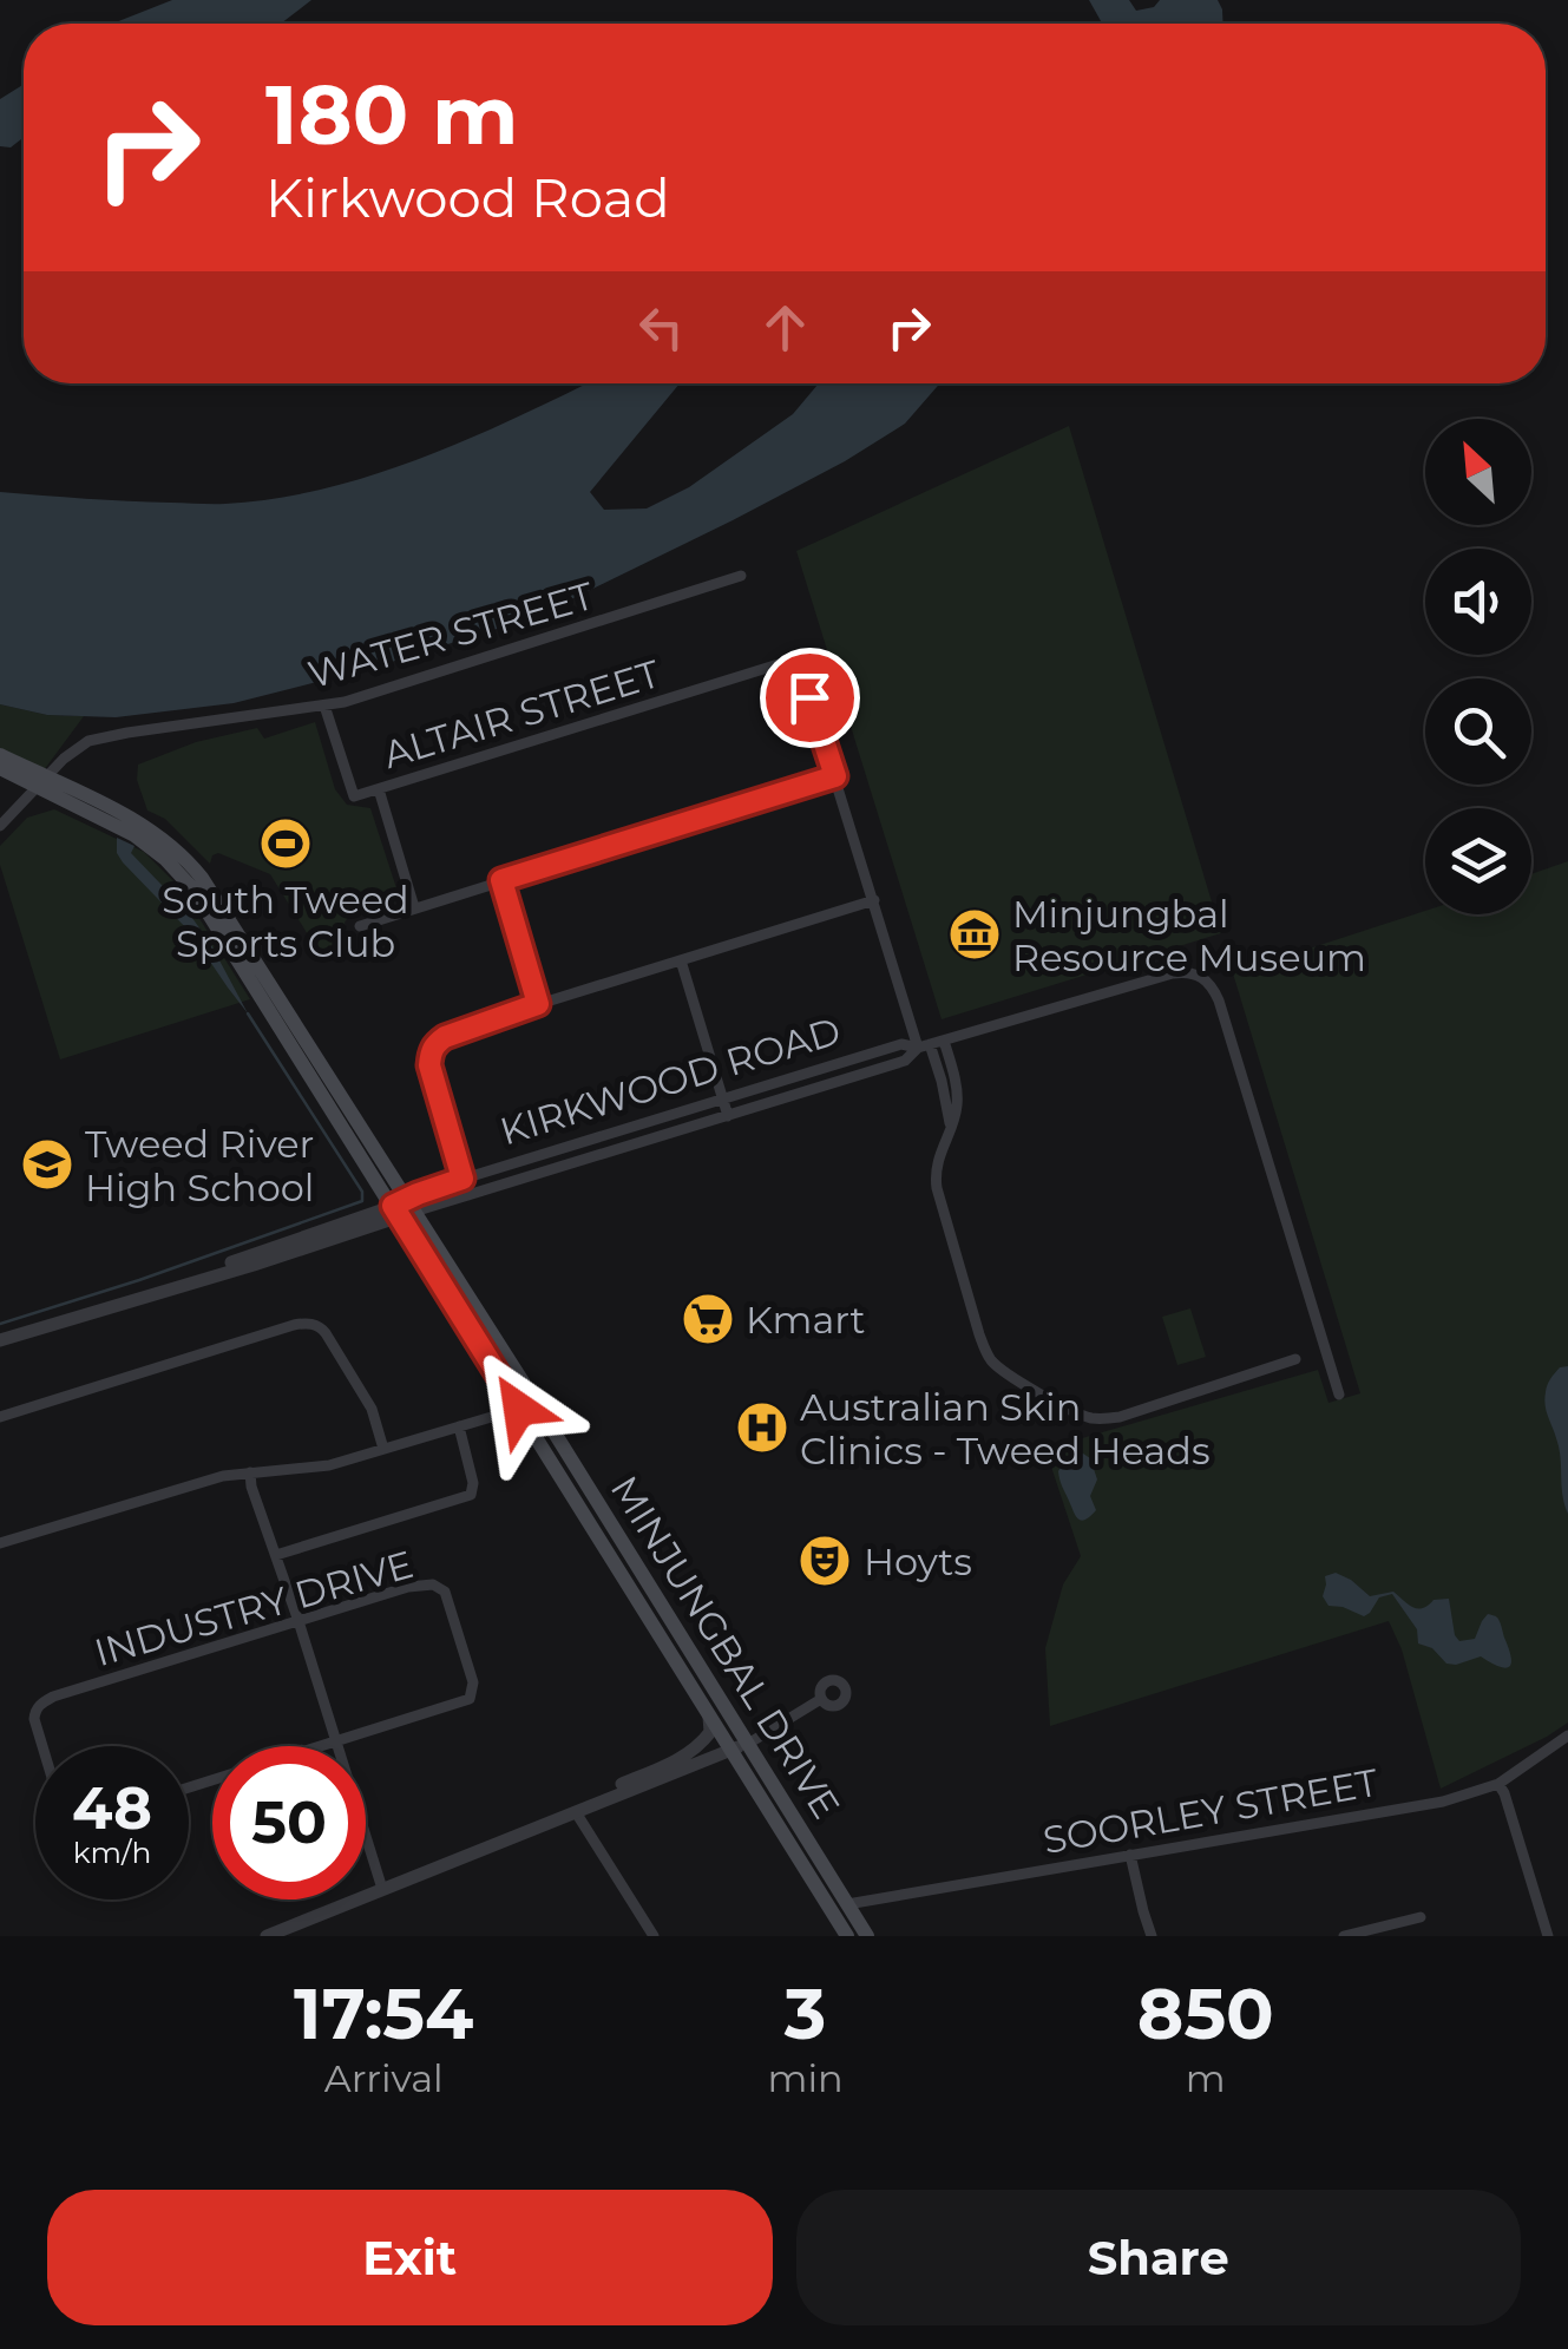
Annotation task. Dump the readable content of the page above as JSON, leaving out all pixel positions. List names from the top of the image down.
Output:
{
  "streets": {
    "main road": ["MINJUNGBAL DRIVE"],
    "street": [
      "WATER STREET",
      "ALTAIR STREET",
      "KIRKWOOD ROAD",
      "INDUSTRY DRIVE",
      "SOORLEY STREET"
    ]
  },
  "crossings": [
    ["WATER STREET", "ALTAIR STREET"],
    ["WATER STREET", "MINJUNGBAL DRIVE"],
    ["KIRKWOOD ROAD", "MINJUNGBAL DRIVE"],
    ["MINJUNGBAL DRIVE", "SOORLEY STREET"]
  ],
  "places": {
    "sports": ["South Tweed Sports Club"],
    "museum": ["Minjungbal Resource Museum"],
    "school or university": ["Tweed River High School"],
    "supermarket": ["Kmart"],
    "hospital": ["Australian Skin Clinics - Tweed Heads"],
    "theatre": ["Hoyts"]
  },
  "north": "top left",
  "page": {
    "turn": ["180 m", "Kirkwood Road"],
    "speed": "48 km/h",
    "limit": "50",
    "eta": [
      "17:54",
      "Arrival",
      "3",
      "min",
      "850",
      "m"
    ],
    "buttons": ["Exit", "Share"]
  }
}
